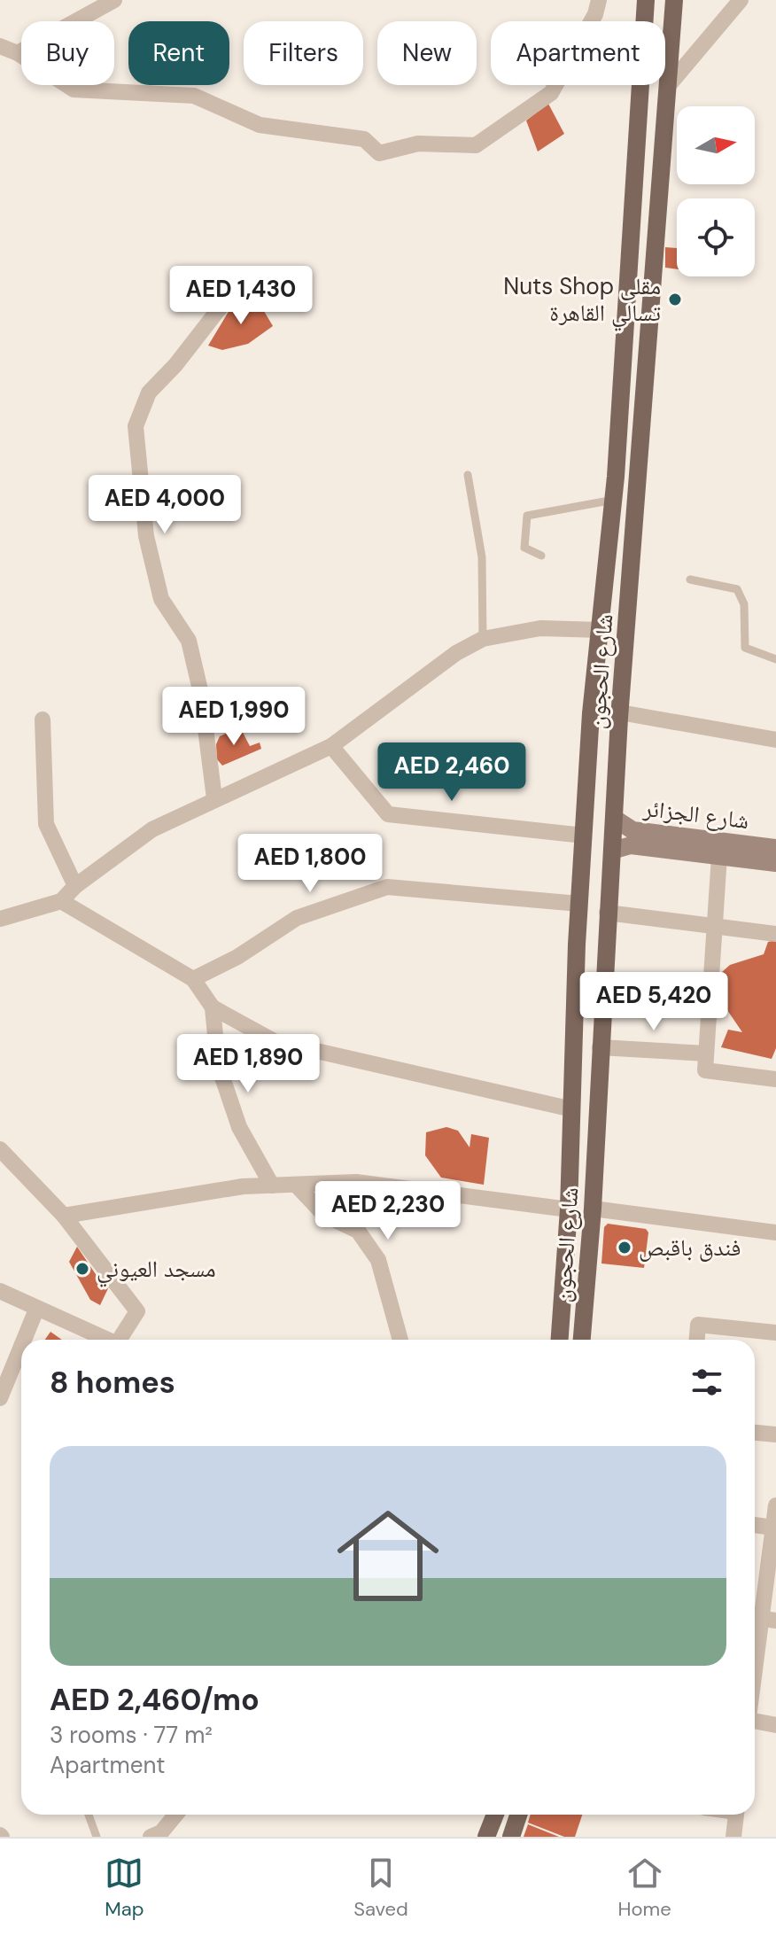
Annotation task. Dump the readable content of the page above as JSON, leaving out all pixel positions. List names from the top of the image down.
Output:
{
  "streets": {
    "main road": ["شارع الحجون"],
    "street": ["شارع الجزائر"]
  },
  "crossings": [
    ["شارع الحجون", "شارع الجزائر"]
  ],
  "places": ["Nuts Shop مقلى تسالي القاهرة", "فندق باقبص", "مسجد العيوني"],
  "north": "right",
  "page": {
    "chip": [
      "Buy",
      "Rent",
      "Filters",
      "New",
      "Apartment"
    ],
    "price": [
      "AED 1,430",
      "AED 4,000",
      "AED 1,990",
      "AED 2,460",
      "AED 1,800",
      "AED 5,420",
      "AED 1,890",
      "AED 2,230"
    ],
    "heading": "8 homes",
    "list": [
      {
        "name": "AED 2,460/mo",
        "note": "3 rooms · 77 m² · Apartment"
      }
    ],
    "tabs": ["Map", "Saved", "Home"]
  }
}
